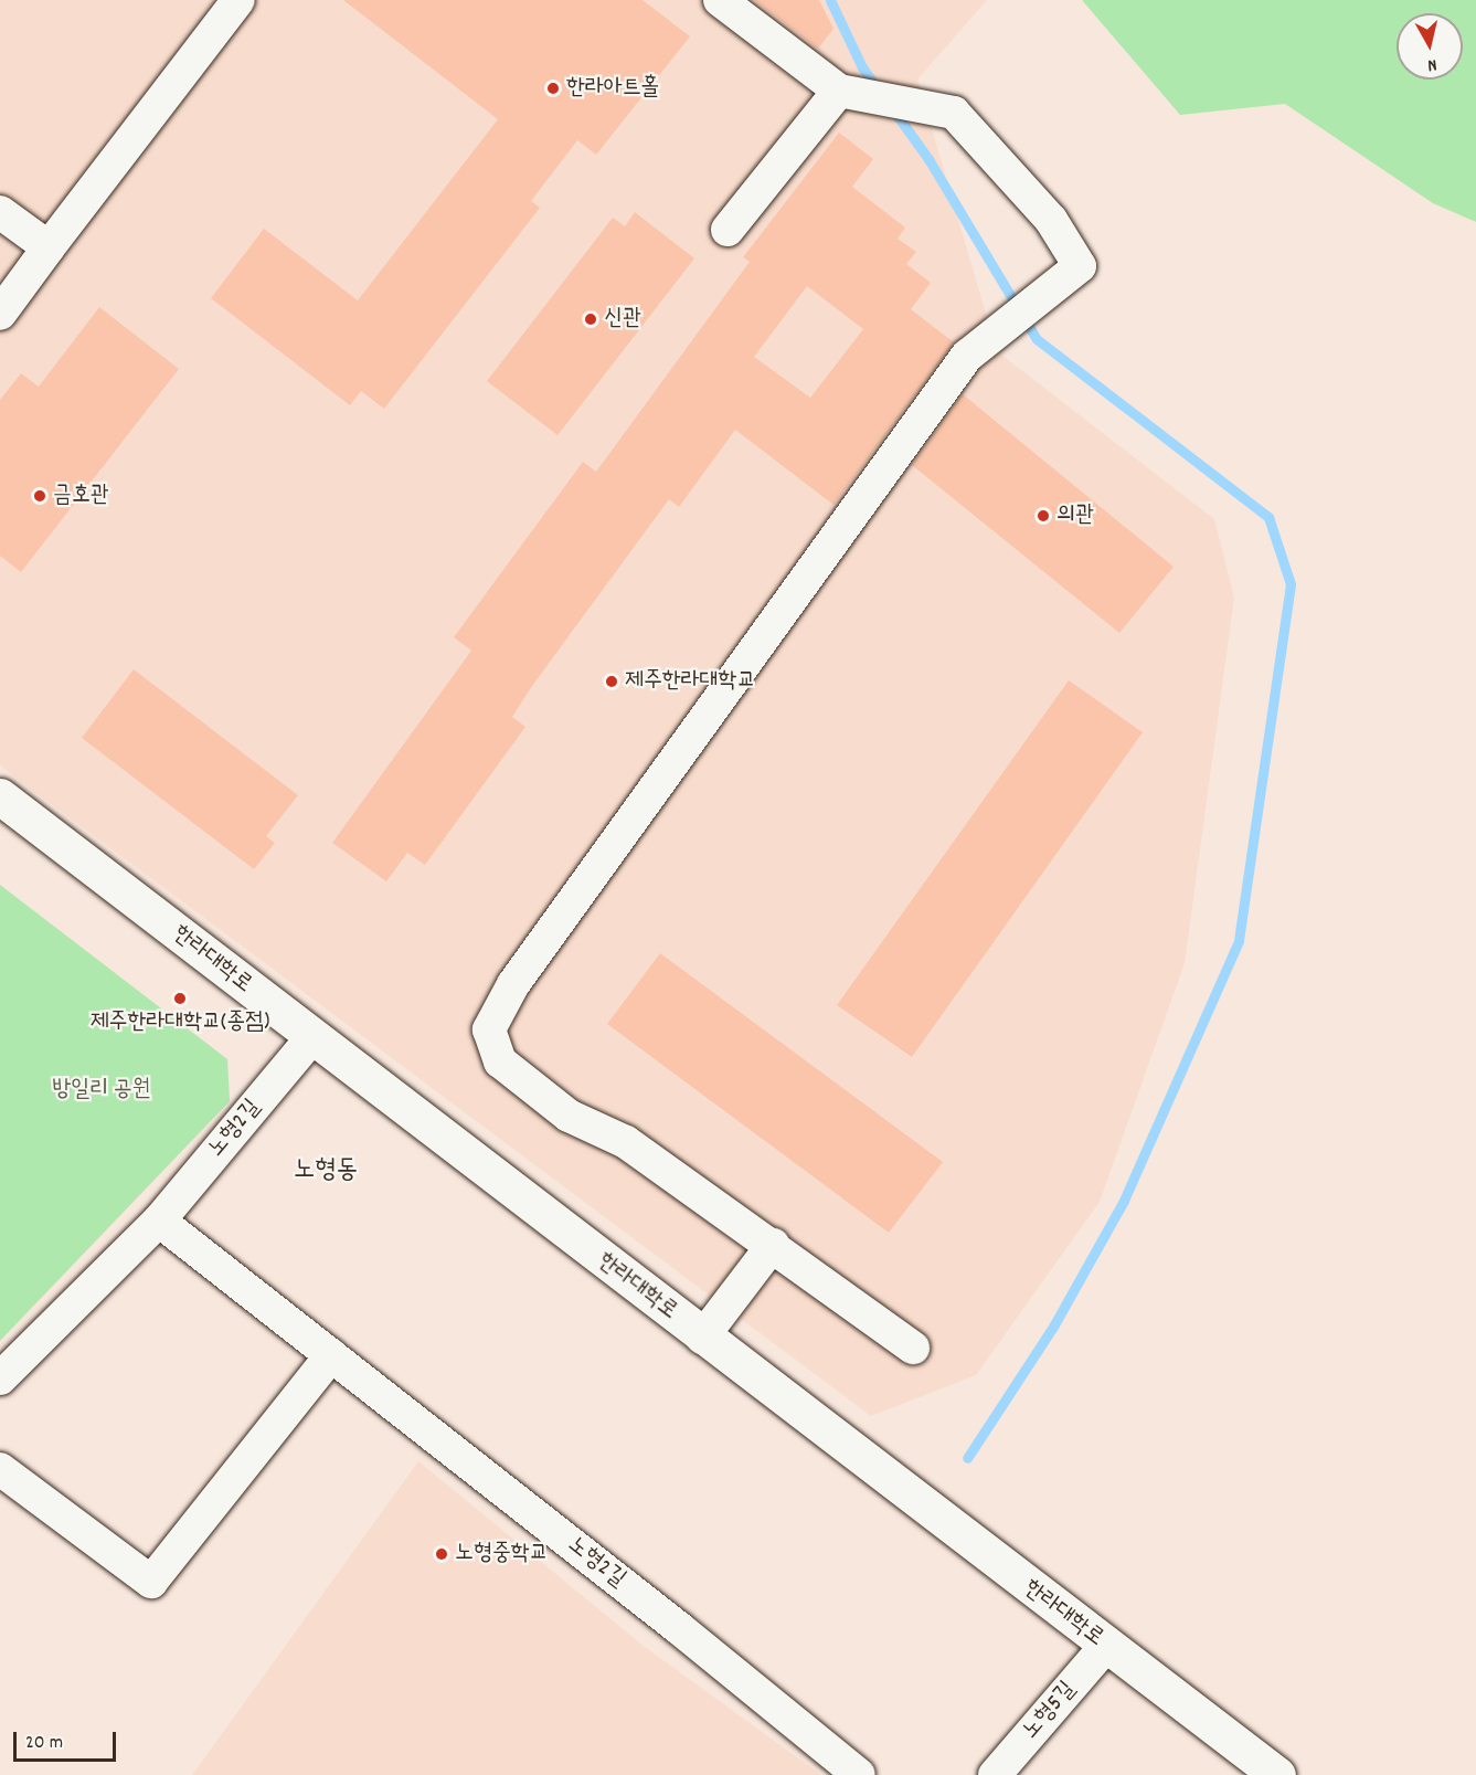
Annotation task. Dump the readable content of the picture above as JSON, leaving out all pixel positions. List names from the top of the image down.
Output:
{
  "streets": {
    "main road": ["한라대학로"],
    "street": ["노형2길", "노형5길"]
  },
  "crossings": [
    ["한라대학로", "노형2길"],
    ["한라대학로", "노형5길"]
  ],
  "districts": ["노형동"],
  "parks": ["방일리 공원"],
  "places": [
    "한라아트홀",
    "신관",
    "금호관",
    "의관",
    "제주한라대학교",
    "제주한라대학교(종점)",
    "노형중학교"
  ],
  "scale_bar": "20 m",
  "north": "bottom"
}
